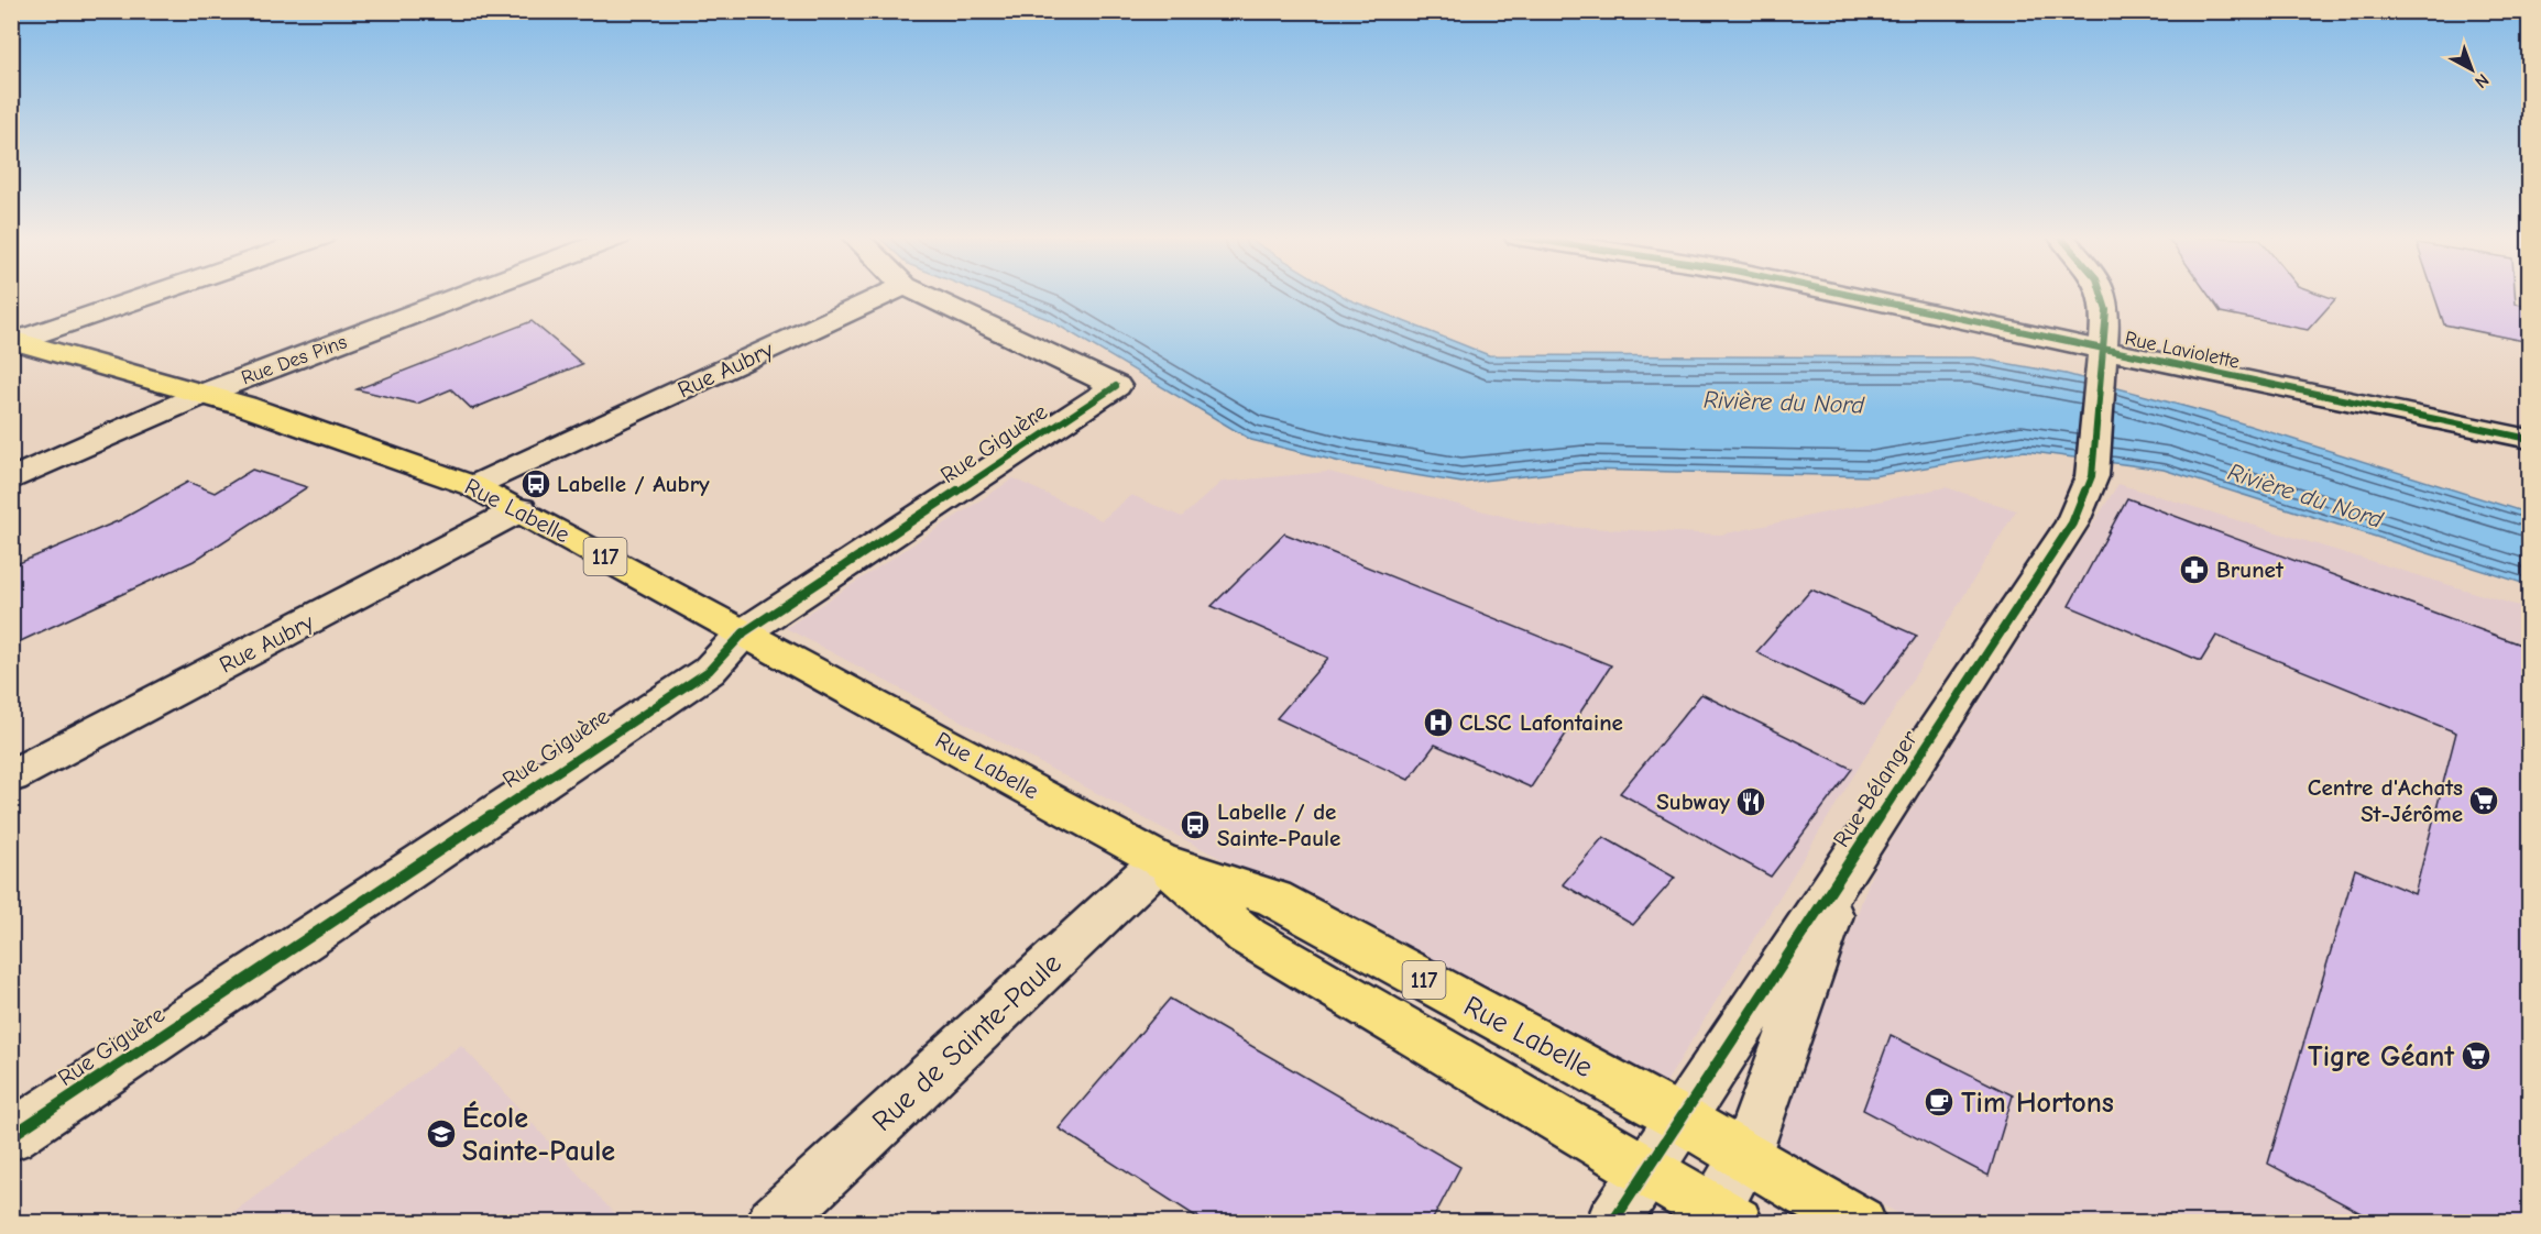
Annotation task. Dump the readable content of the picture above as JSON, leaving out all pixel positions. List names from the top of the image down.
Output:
{
  "streets": {
    "main road": ["Rue Labelle", "117"],
    "street": [
      "Rue Laviolette",
      "Rue Des Pins",
      "Rue Aubry",
      "Rue Giguère",
      "Rue Bélanger",
      "Rue de Sainte-Paule"
    ]
  },
  "crossings": [
    ["Rue Laviolette", "Rue Bélanger"],
    ["Rue Des Pins", "Rue Labelle"],
    ["Rue Aubry", "Rue Labelle"],
    ["Rue Giguère", "Rue Labelle"],
    ["Rue Labelle", "117"],
    ["Rue Labelle", "Rue Bélanger"],
    ["Rue Labelle", "Rue de Sainte-Paule"],
    ["117", "Rue Bélanger"]
  ],
  "water": ["Rivière du Nord"],
  "places": {
    "bus stop": ["Labelle / Aubry", "Labelle / de Sainte-Paule"],
    "pharmacy": ["Brunet"],
    "hospital": ["CLSC Lafontaine"],
    "supermarket": ["Centre d'Achats St-Jérôme", "Tigre Géant"],
    "restaurant": ["Subway"],
    "cafe": ["Tim Hortons"],
    "school or university": ["École Sainte-Paule"]
  },
  "north": "bottom right"
}
